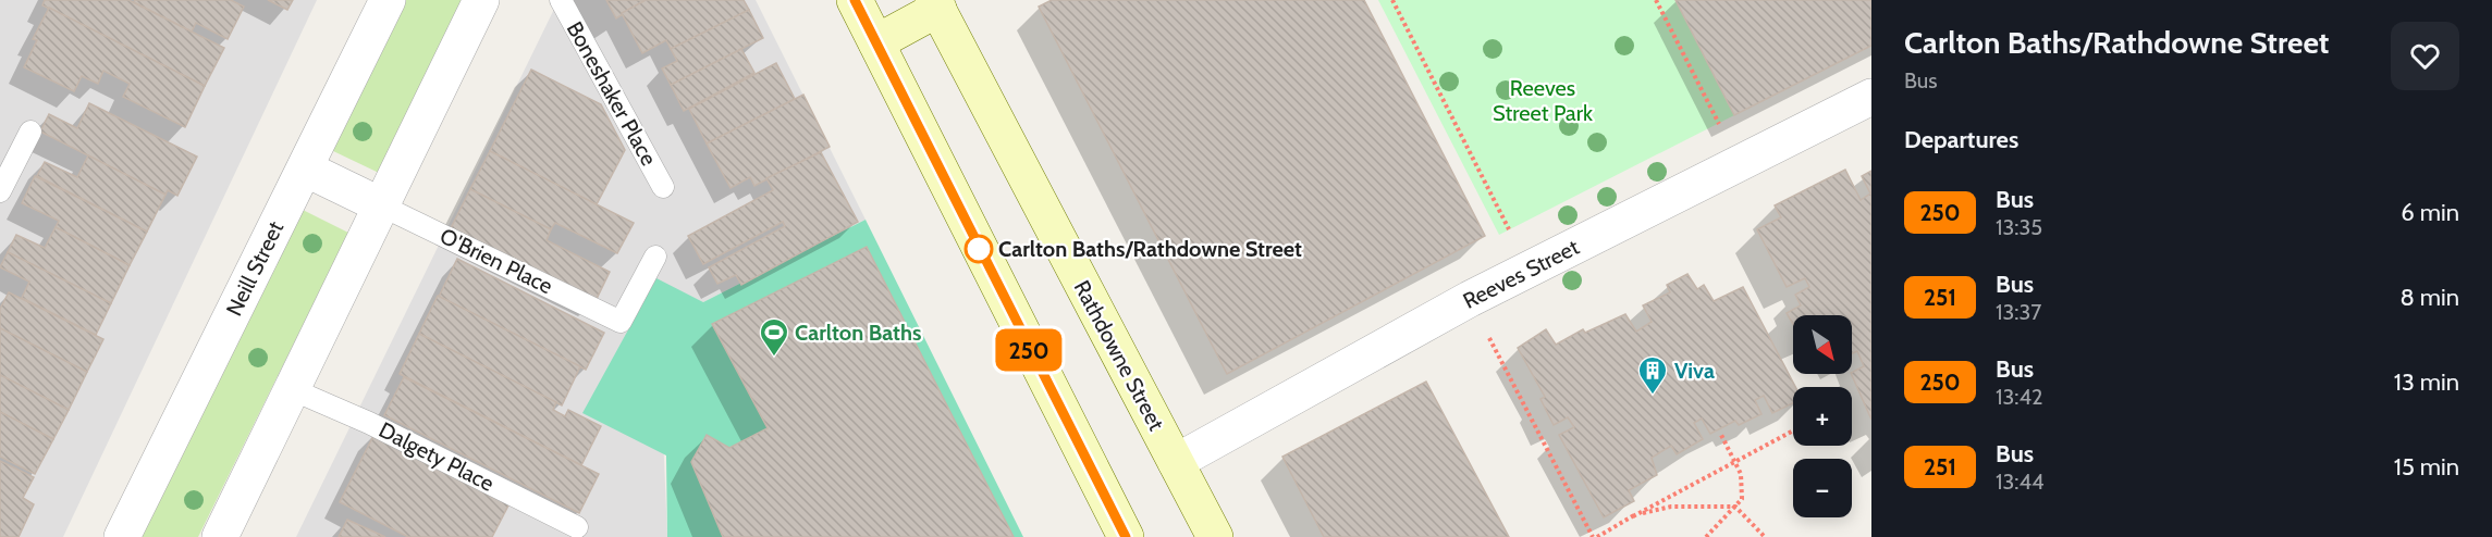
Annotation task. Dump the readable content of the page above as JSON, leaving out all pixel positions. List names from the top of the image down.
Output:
{
  "streets": {
    "main road": ["Rathdowne Street"],
    "street": ["O'Brien Place", "Neill Street", "Reeves Street"],
    "lane": ["Boneshaker Place", "Dalgety Place"]
  },
  "crossings": [
    ["O'Brien Place", "Neill Street"],
    ["Reeves Street", "Rathdowne Street"]
  ],
  "parks": ["Reeves Street Park"],
  "places": {
    "other": ["Carlton Baths/Rathdowne Street"],
    "sports": ["Carlton Baths"],
    "building": ["Viva"]
  },
  "lines": ["bus line 250"],
  "north": "bottom right",
  "page": {
    "on_map": "250",
    "heading": [
      ["Carlton Baths/Rathdowne Street", "Bus"],
      "Departures"
    ],
    "list": [
      {
        "mark": "250",
        "name": "Bus",
        "note": "13:35",
        "value": "6 min"
      },
      {
        "mark": "251",
        "name": "Bus",
        "note": "13:37",
        "value": "8 min"
      },
      {
        "mark": "250",
        "name": "Bus",
        "note": "13:42",
        "value": "13 min"
      },
      {
        "mark": "251",
        "name": "Bus",
        "note": "13:44",
        "value": "15 min"
      }
    ],
    "map_buttons": ["+", "−"]
  }
}
